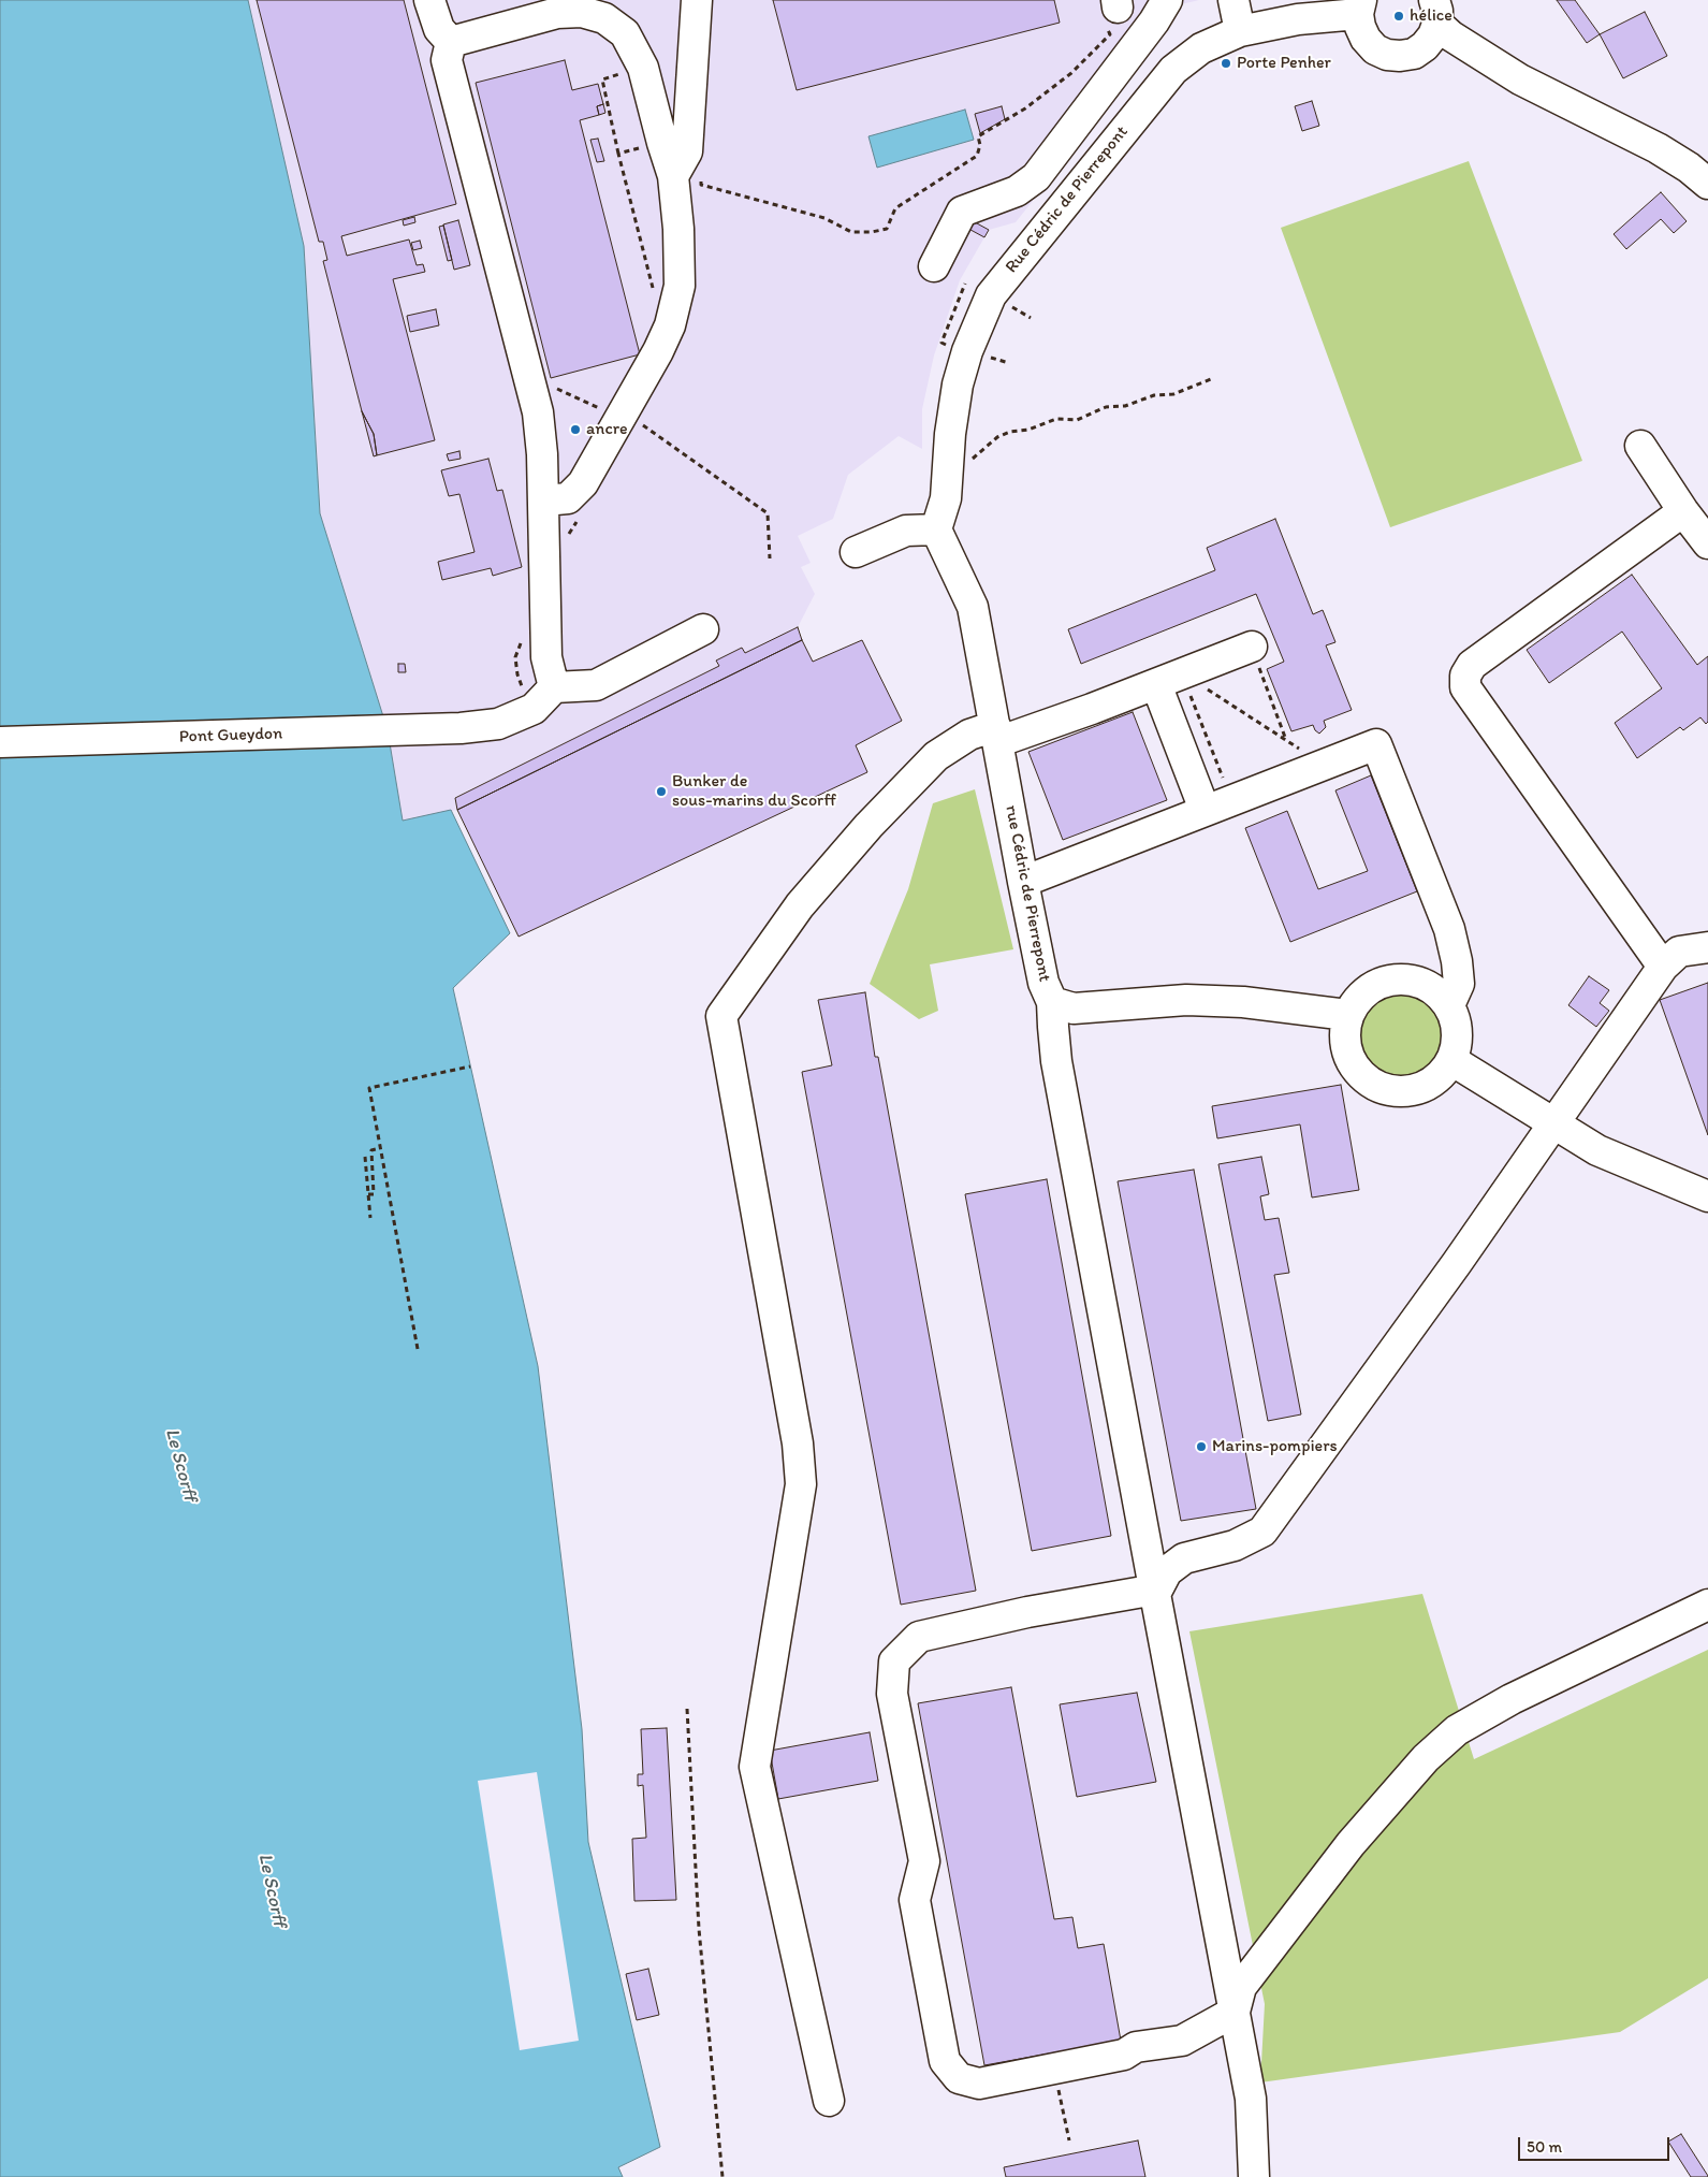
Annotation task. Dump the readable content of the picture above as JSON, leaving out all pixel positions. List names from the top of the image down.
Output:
{
  "streets": {
    "street": ["Rue Cédric de Pierrepont", "Pont Gueydon", "rue Cédric de Pierrepont"]
  },
  "crossings": [
    ["Rue Cédric de Pierrepont", "rue Cédric de Pierrepont"]
  ],
  "water": ["Le Scorff"],
  "places": [
    "hélice",
    "Porte Penher",
    "ancre",
    "Bunker de sous-marins du Scorff",
    "Marins-pompiers"
  ],
  "scale_bar": "50 m"
}
